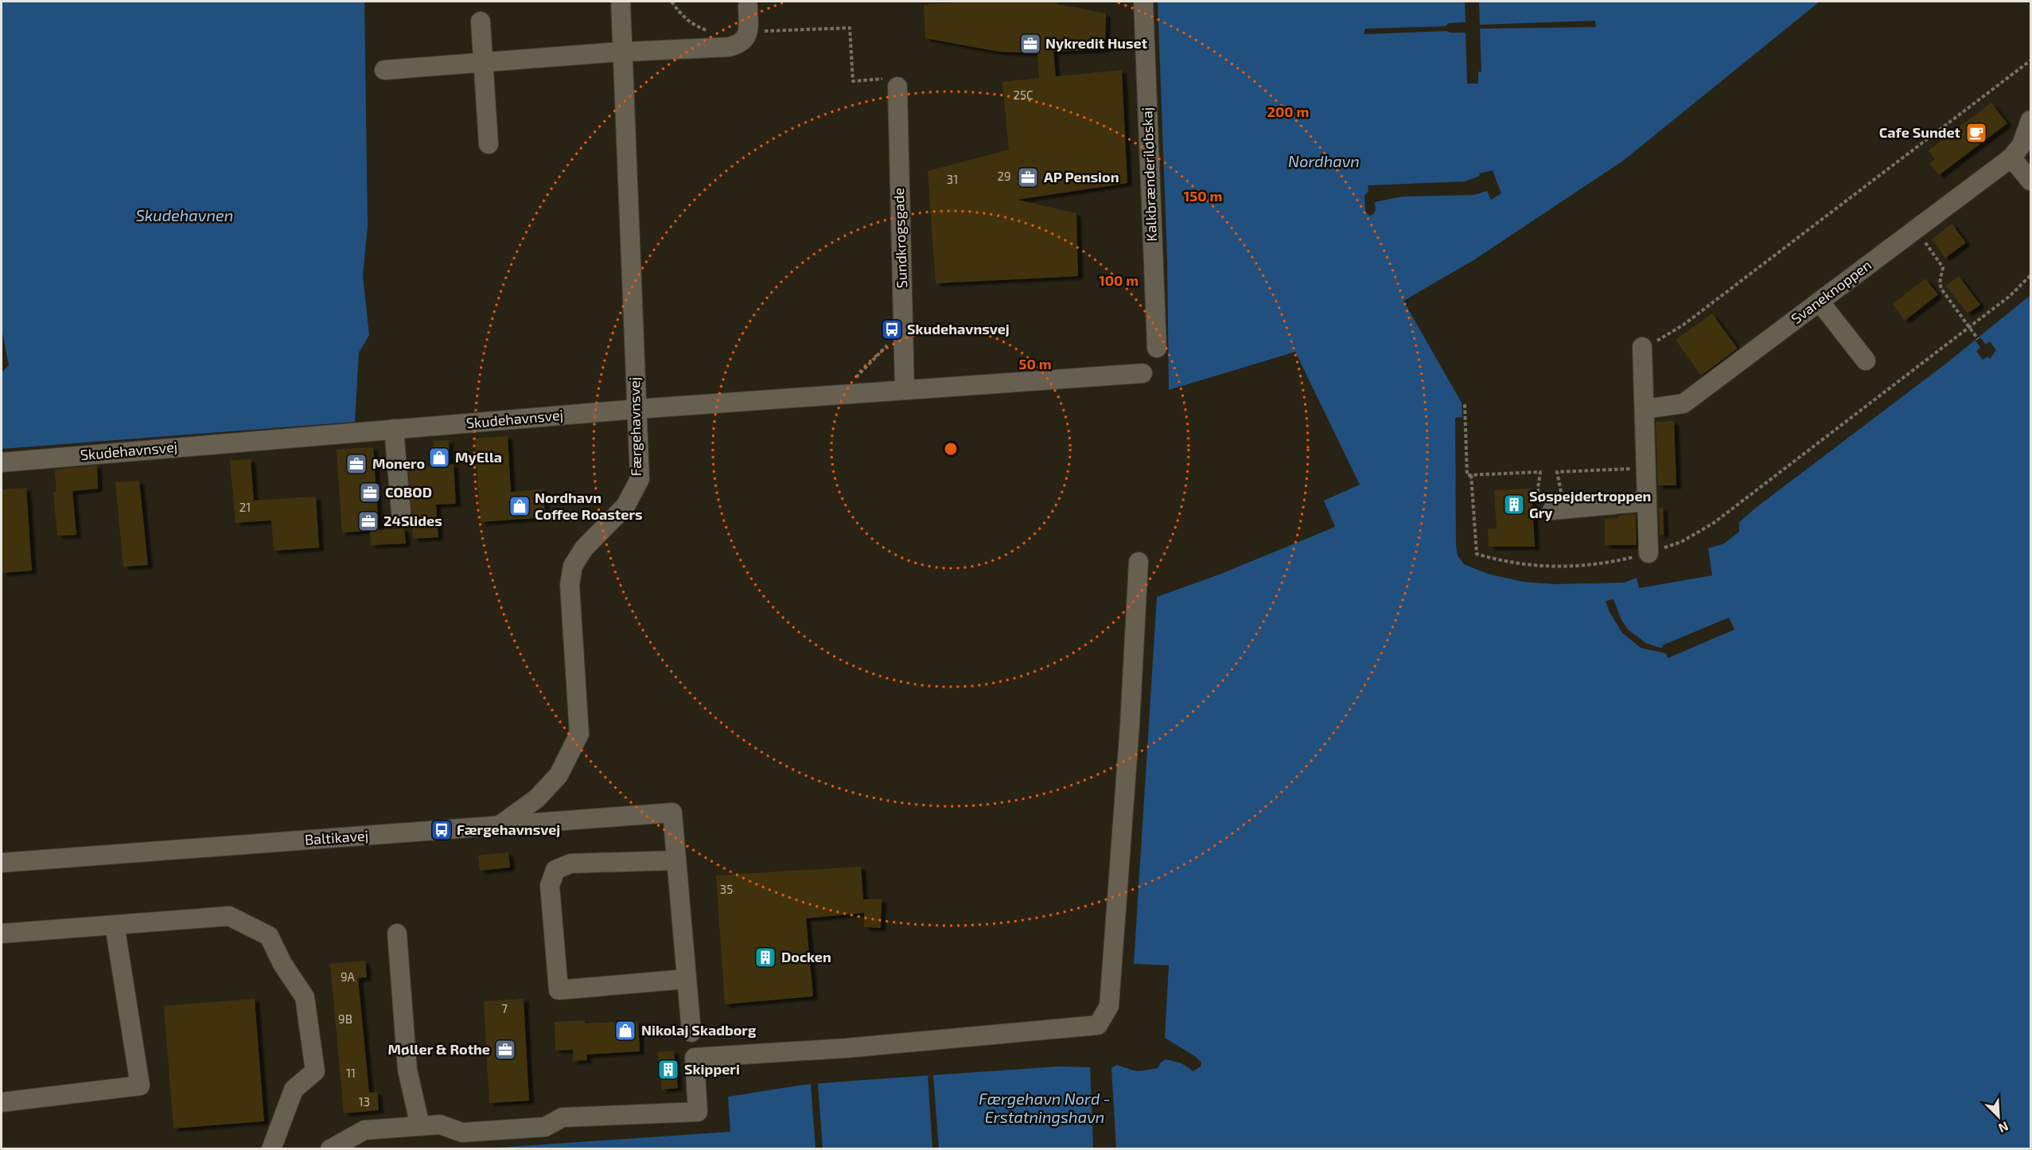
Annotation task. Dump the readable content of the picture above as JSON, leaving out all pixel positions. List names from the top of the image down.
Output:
{
  "streets": {
    "street": [
      "Kalkbrænderiløbskaj",
      "Sundkrogsgade",
      "Svaneknoppen",
      "Skudehavnsvej",
      "Færgehavnsvej",
      "Baltikavej"
    ]
  },
  "crossings": [
    ["Sundkrogsgade", "Skudehavnsvej"],
    ["Skudehavnsvej", "Færgehavnsvej"],
    ["Færgehavnsvej", "Baltikavej"]
  ],
  "water": ["Nordhavn", "Skudehavnen", "Færgehavn Nord - Erstatningshavn"],
  "places": {
    "office": [
      "Nykredit Huset",
      "AP Pension",
      "Monero",
      "COBOD",
      "24Slides",
      "Møller & Rothe"
    ],
    "cafe": ["Cafe Sundet"],
    "bus stop": ["Skudehavnsvej", "Færgehavnsvej"],
    "shop": ["MyElla", "Nordhavn Coffee Roasters", "Nikolaj Skadborg"],
    "building": ["Søspejdertroppen Gry", "Docken", "Skipperi"]
  },
  "house_numbers": [
    "25C",
    "29",
    "31",
    "21",
    "35",
    "9A",
    "7",
    "9B",
    "11",
    "13"
  ],
  "north": "bottom right",
  "rings": [
    "200 m",
    "150 m",
    "100 m",
    "50 m"
  ]
}
